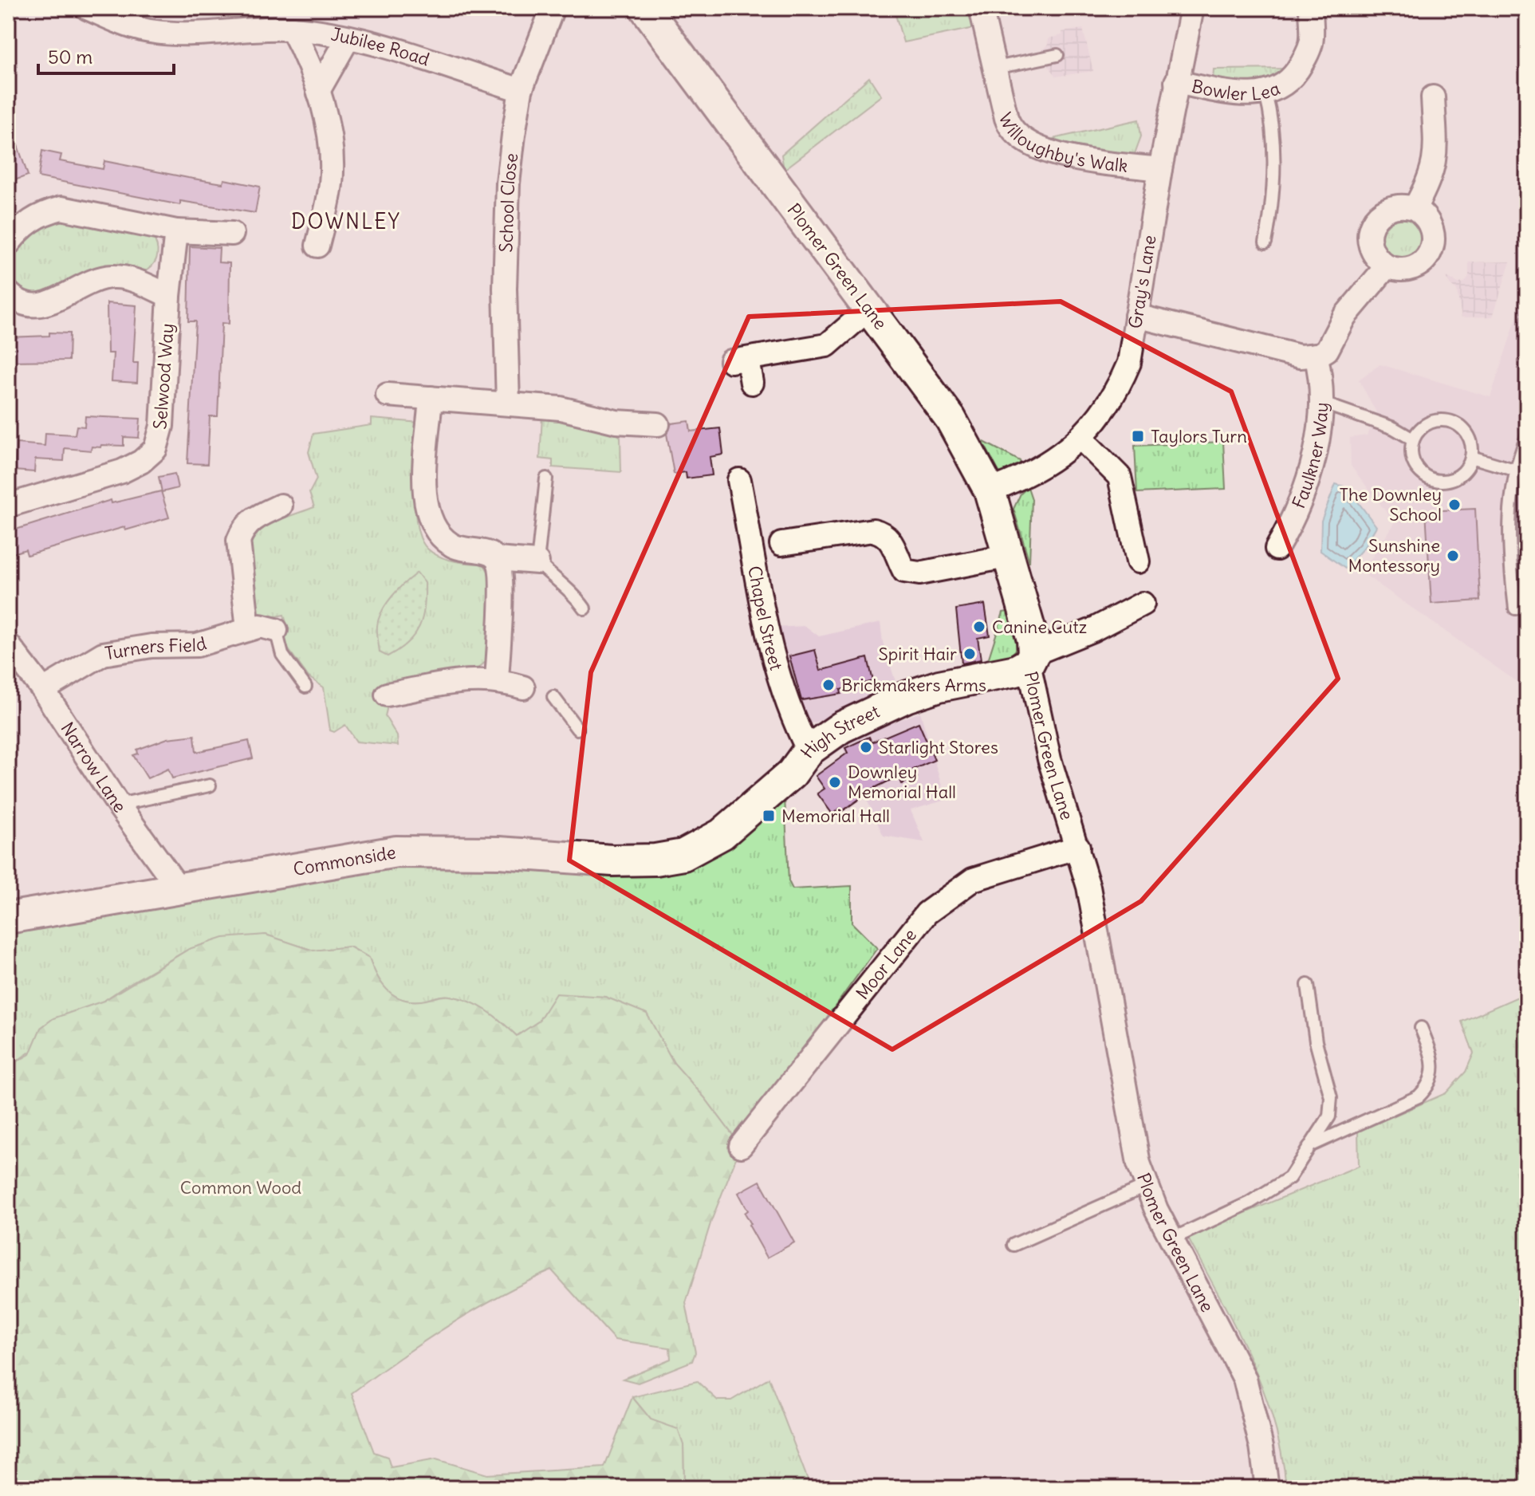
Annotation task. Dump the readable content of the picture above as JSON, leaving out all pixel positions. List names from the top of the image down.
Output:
{
  "streets": {
    "street": [
      "Jubilee Road",
      "Bowler Lea",
      "Willoughby's Walk",
      "School Close",
      "Plomer Green Lane",
      "Gray's Lane",
      "Selwood Way",
      "Faulkner Way",
      "Chapel Street",
      "Turners Field",
      "High Street",
      "Narrow Lane",
      "Commonside",
      "Moor Lane"
    ]
  },
  "crossings": [
    ["Jubilee Road", "School Close"],
    ["Bowler Lea", "Gray's Lane"],
    ["Willoughby's Walk", "Gray's Lane"],
    ["Plomer Green Lane", "Gray's Lane"],
    ["Plomer Green Lane", "High Street"],
    ["Plomer Green Lane", "Moor Lane"],
    ["Chapel Street", "High Street"],
    ["Turners Field", "Narrow Lane"],
    ["High Street", "Commonside"],
    ["Narrow Lane", "Commonside"]
  ],
  "districts": ["DOWNLEY"],
  "parks": ["Common Wood"],
  "places": {
    "transit": ["Taylors Turn", "Memorial Hall"],
    "other": [
      "The Downley School",
      "Sunshine Montessory",
      "Canine Cutz",
      "Spirit Hair",
      "Brickmakers Arms",
      "Starlight Stores",
      "Downley Memorial Hall"
    ]
  },
  "scale_bar": "50 m"
}
